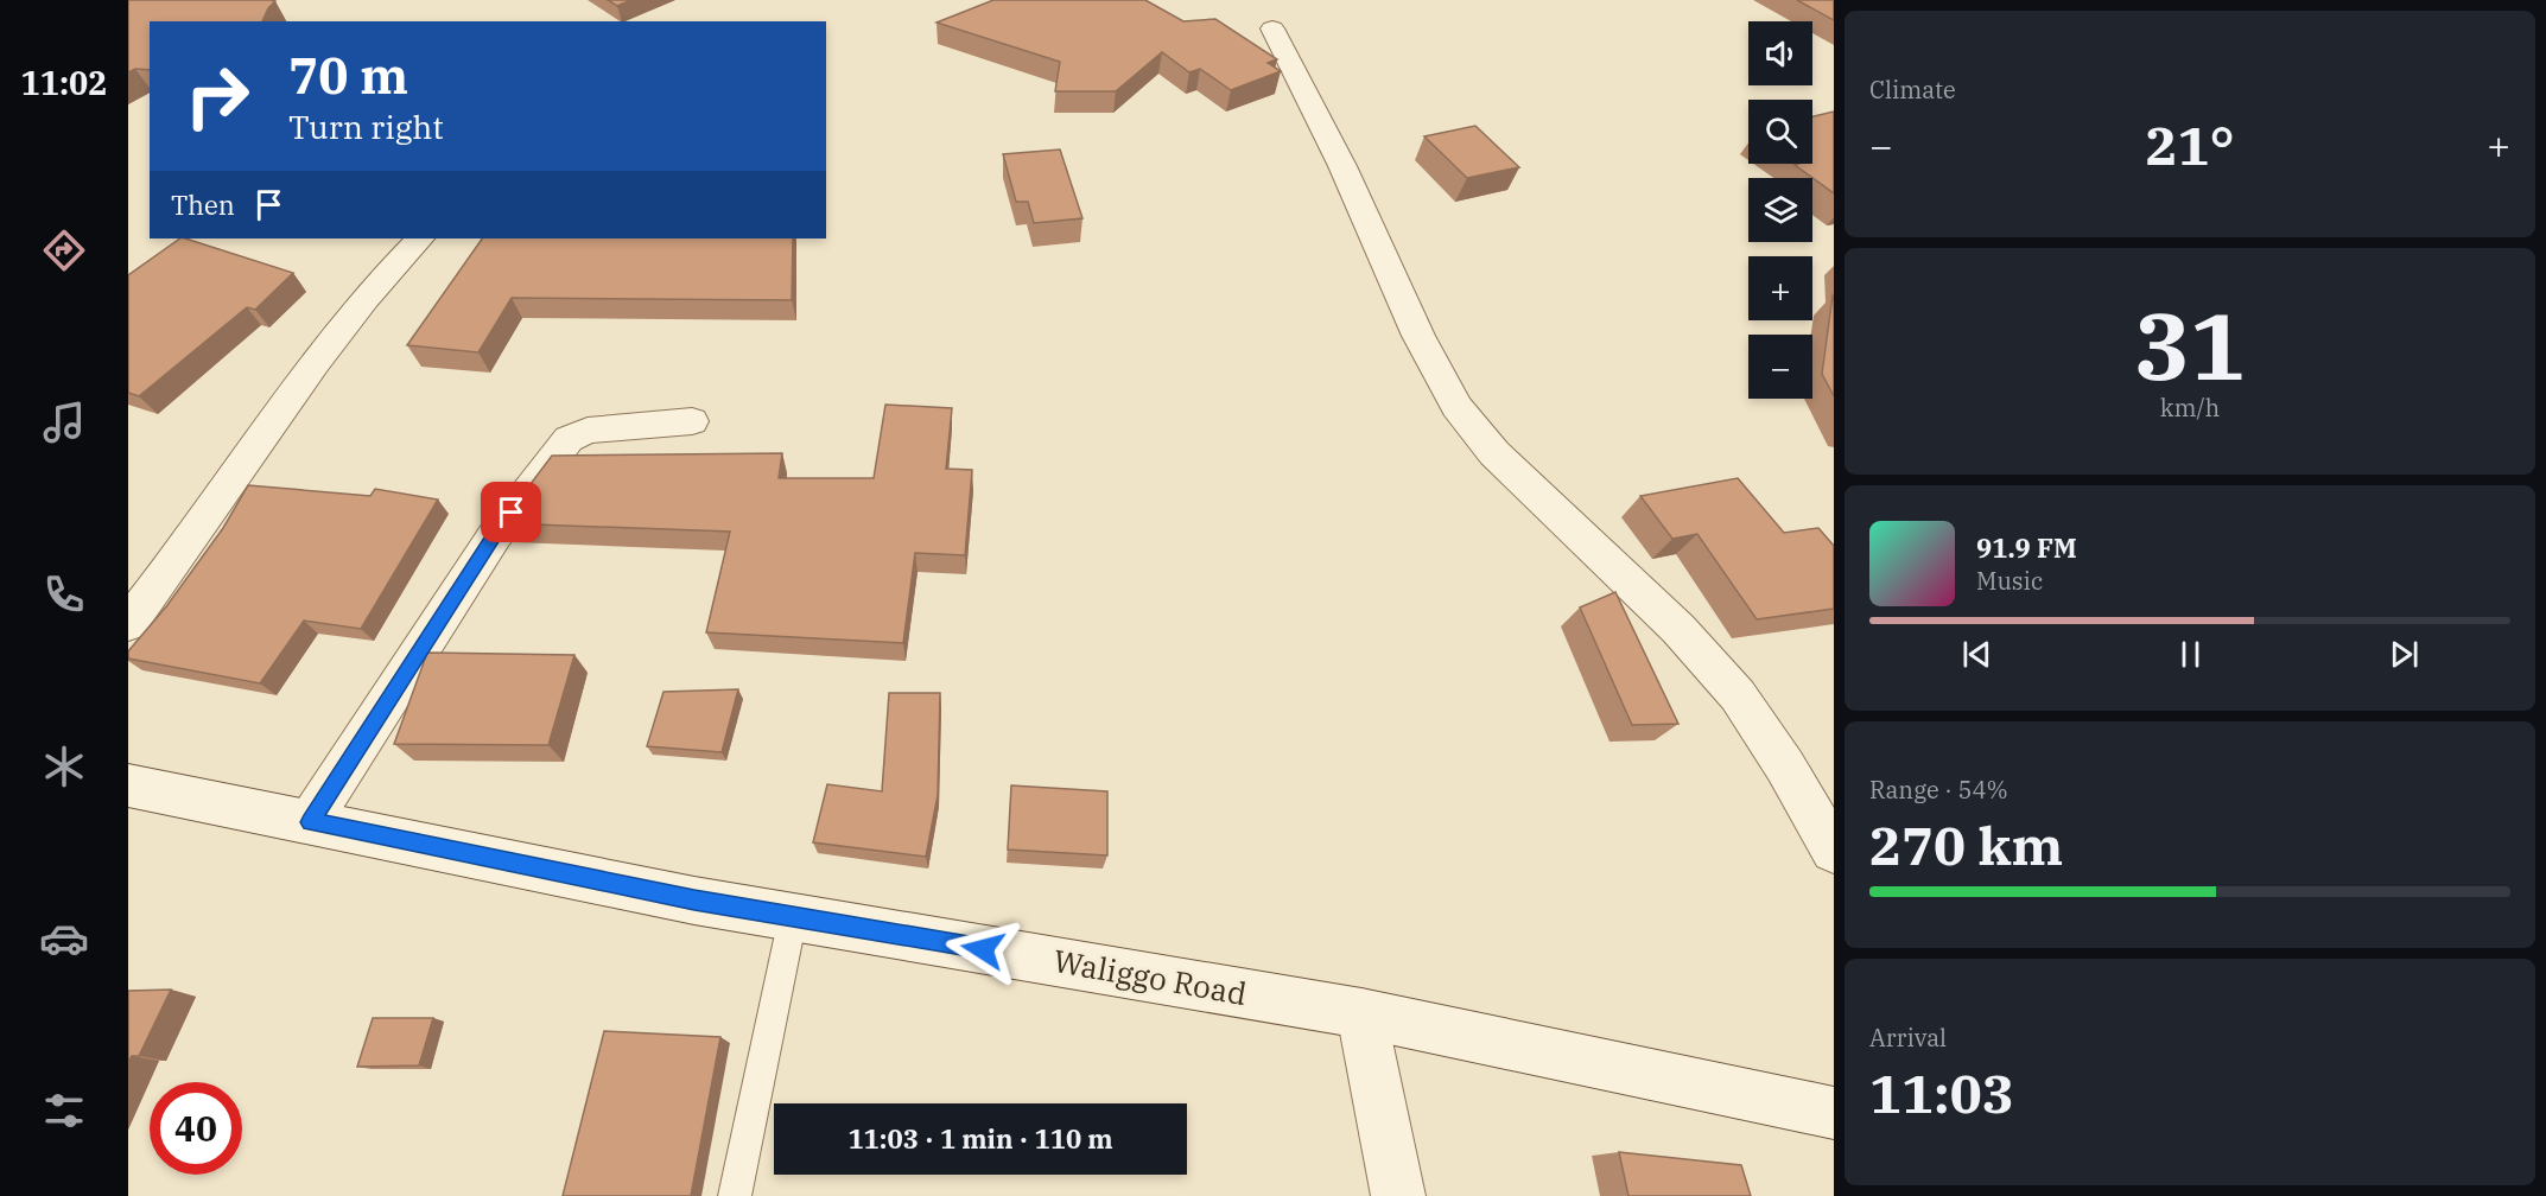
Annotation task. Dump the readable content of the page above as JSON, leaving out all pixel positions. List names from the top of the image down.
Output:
{
  "streets": {
    "street": ["Waliggo Road"]
  },
  "page": {
    "tabs": "11:02",
    "tile": [
      "Climate",
      ["31", "km/h"],
      ["Range · 54%", "270 km"],
      ["Arrival", "11:03"]
    ],
    "map_buttons": ["+", "−"],
    "turn": ["70 m", "Turn right"],
    "heat": ["−", "21°", "+"],
    "then": "Then",
    "song": ["91.9 FM", "Music"],
    "limit": "40",
    "trip": "11:03 · 1 min · 110 m"
  }
}
